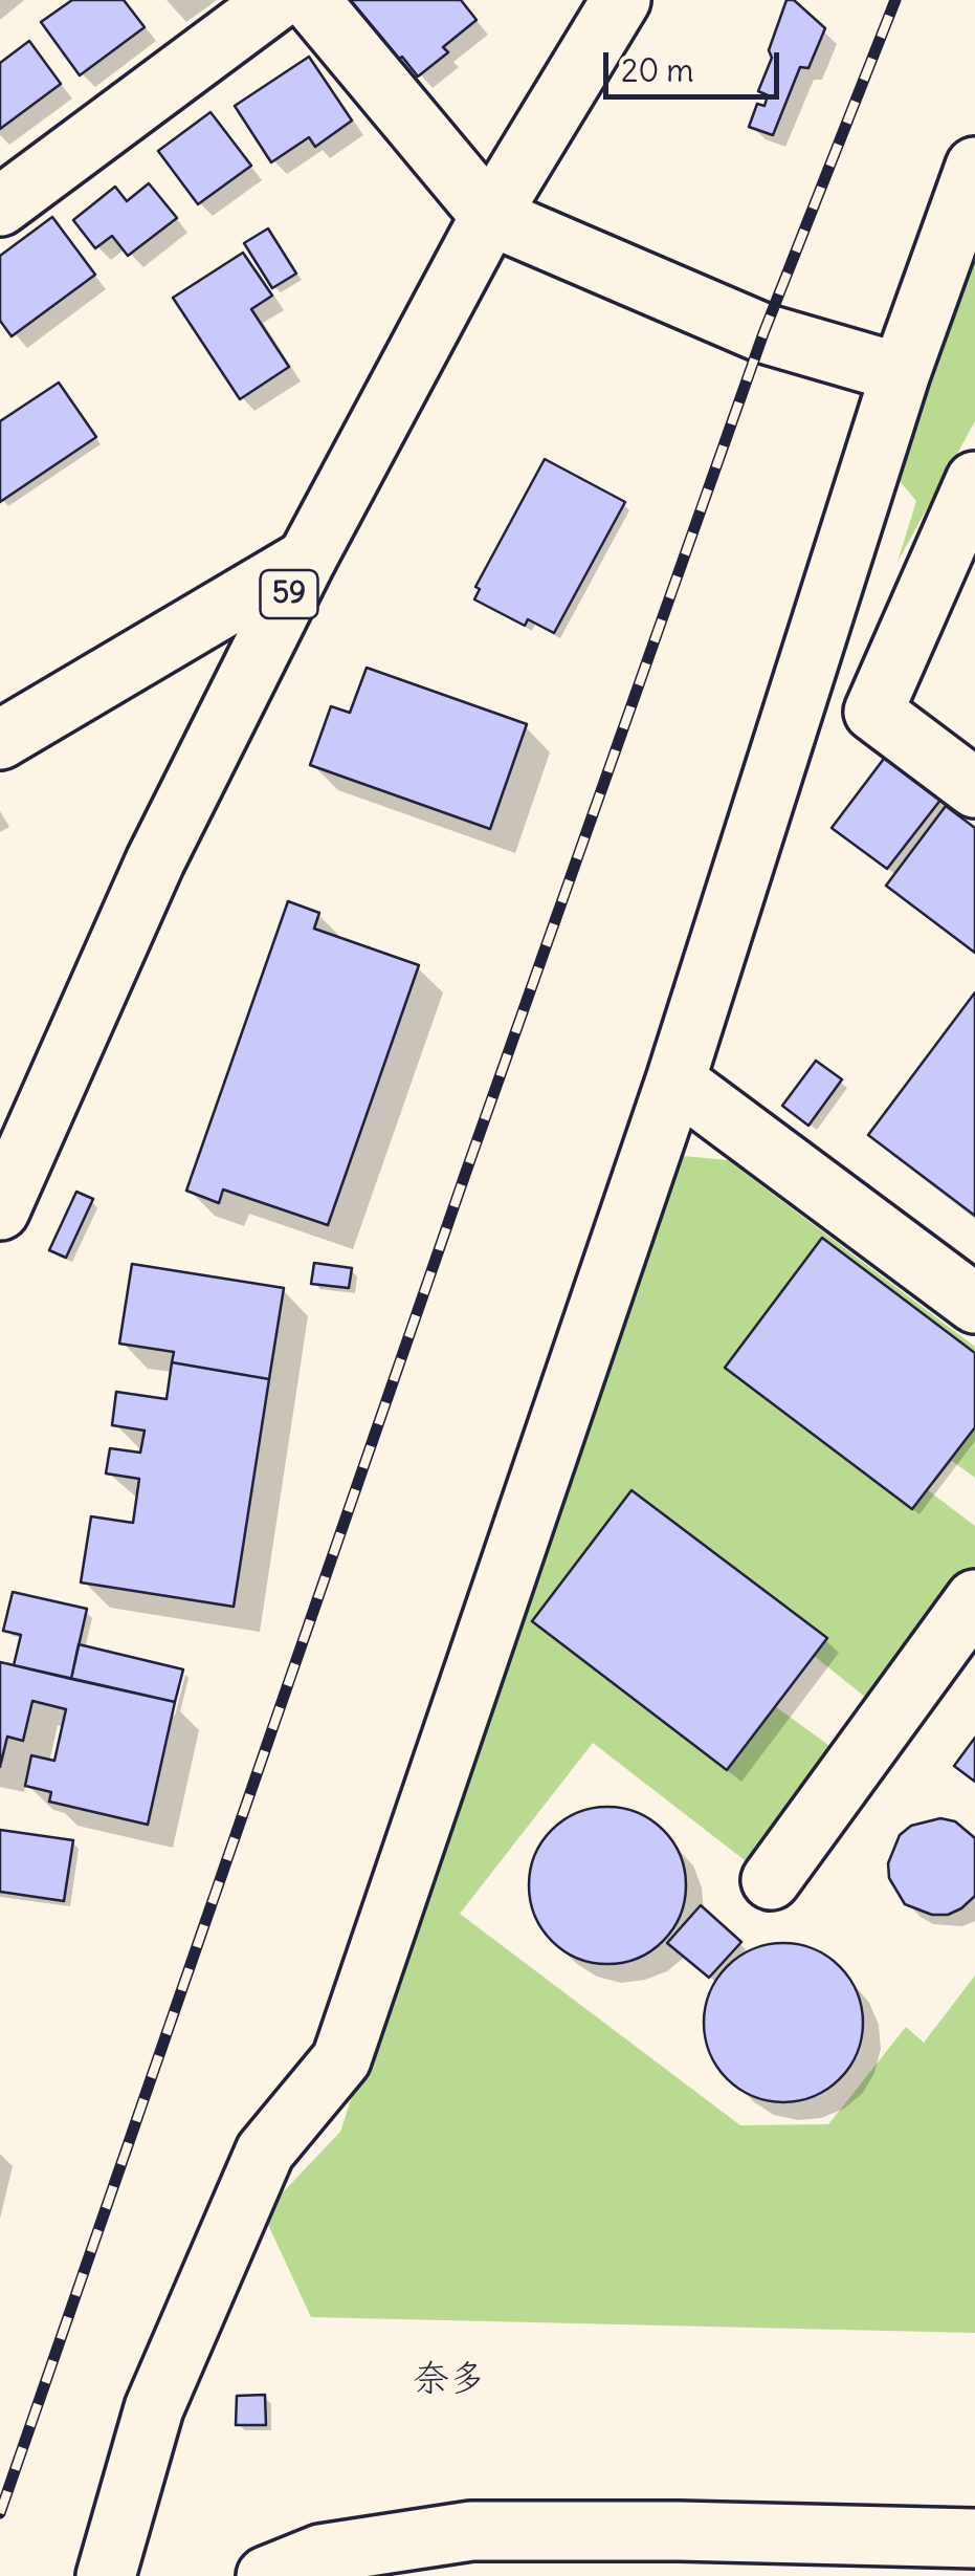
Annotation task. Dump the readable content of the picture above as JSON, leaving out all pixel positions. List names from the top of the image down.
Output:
{
  "streets": {
    "street": ["59"]
  },
  "districts": ["奈多"],
  "scale_bar": "20 m"
}
